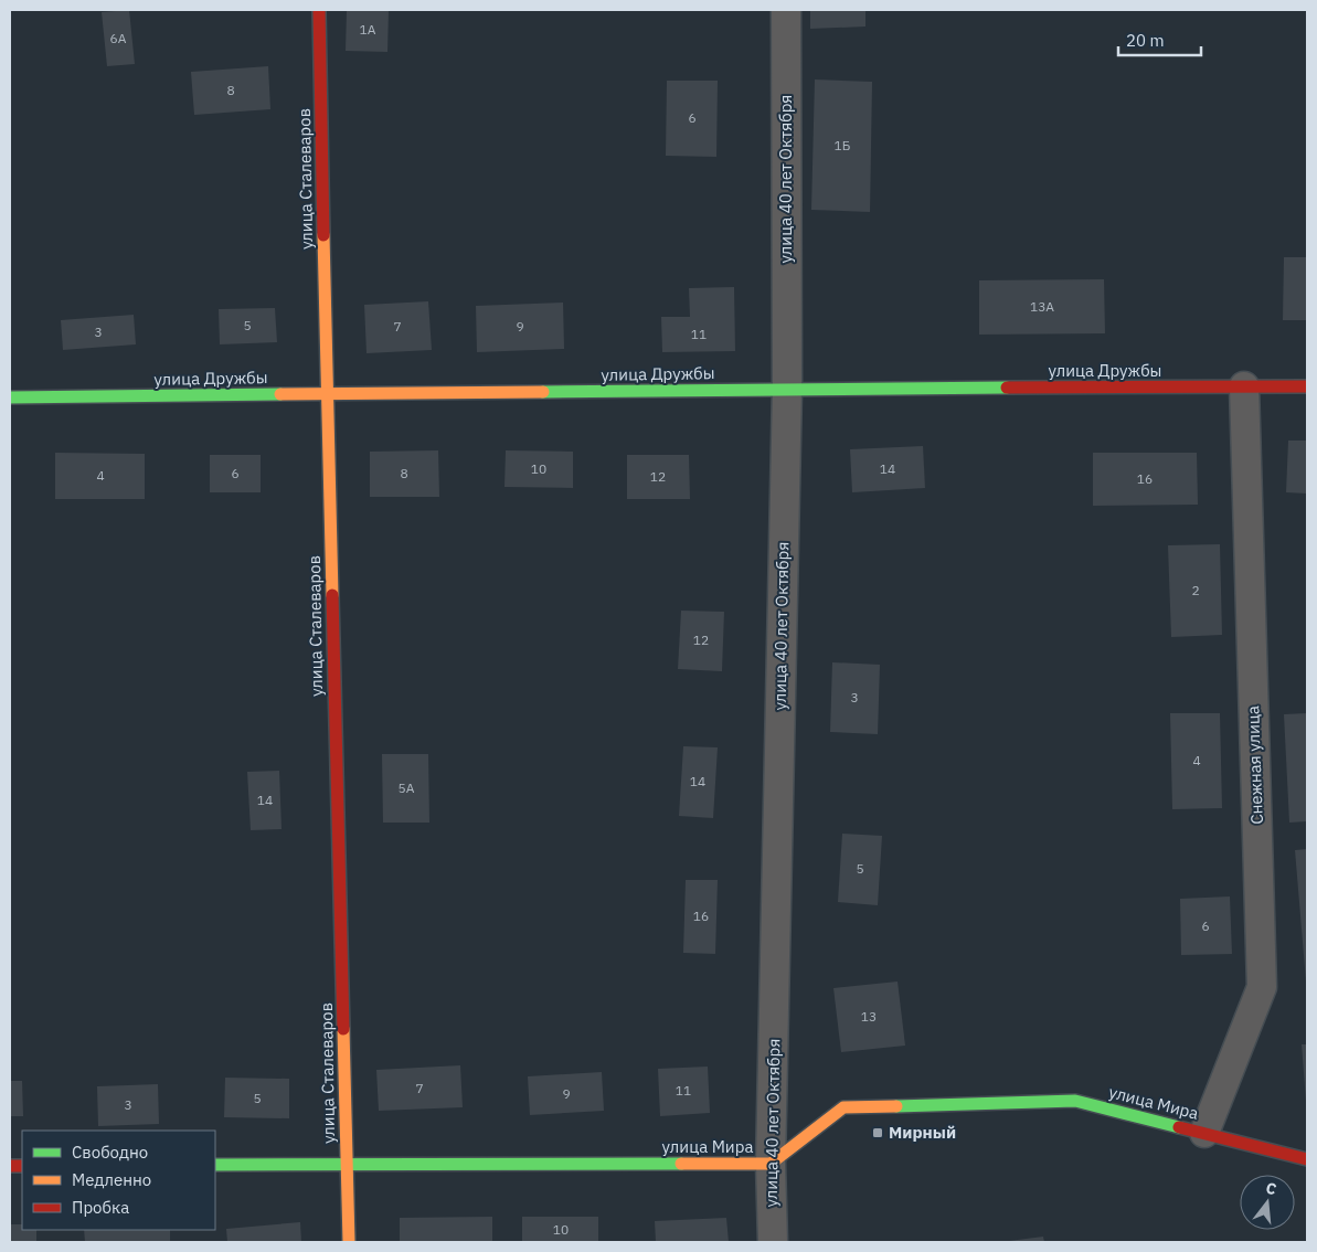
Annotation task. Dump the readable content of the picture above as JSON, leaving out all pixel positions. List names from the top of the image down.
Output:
{
  "streets": {
    "street": [
      "улица Сталеваров",
      "улица 40 лет Октября",
      "улица Дружбы",
      "Снежная улица",
      "улица Мира"
    ]
  },
  "crossings": [
    ["улица Сталеваров", "улица Дружбы"],
    ["улица Сталеваров", "улица Мира"],
    ["улица 40 лет Октября", "улица Дружбы"],
    ["улица 40 лет Октября", "улица Мира"],
    ["улица Дружбы", "Снежная улица"],
    ["Снежная улица", "улица Мира"]
  ],
  "places": {
    "transit": ["Мирный"]
  },
  "house_numbers": [
    "1А",
    "6А",
    "8",
    "6",
    "1Б",
    "13А",
    "5",
    "7",
    "9",
    "3",
    "11",
    "10",
    "14",
    "6",
    "8",
    "4",
    "12",
    "16",
    "2",
    "12",
    "3",
    "4",
    "14",
    "5А",
    "14",
    "5",
    "16",
    "6",
    "13",
    "7",
    "11",
    "9",
    "5",
    "3",
    "10"
  ],
  "legend": ["Свободно", "Медленно", "Пробка"],
  "scale_bar": "20 m",
  "north": "top"
}
